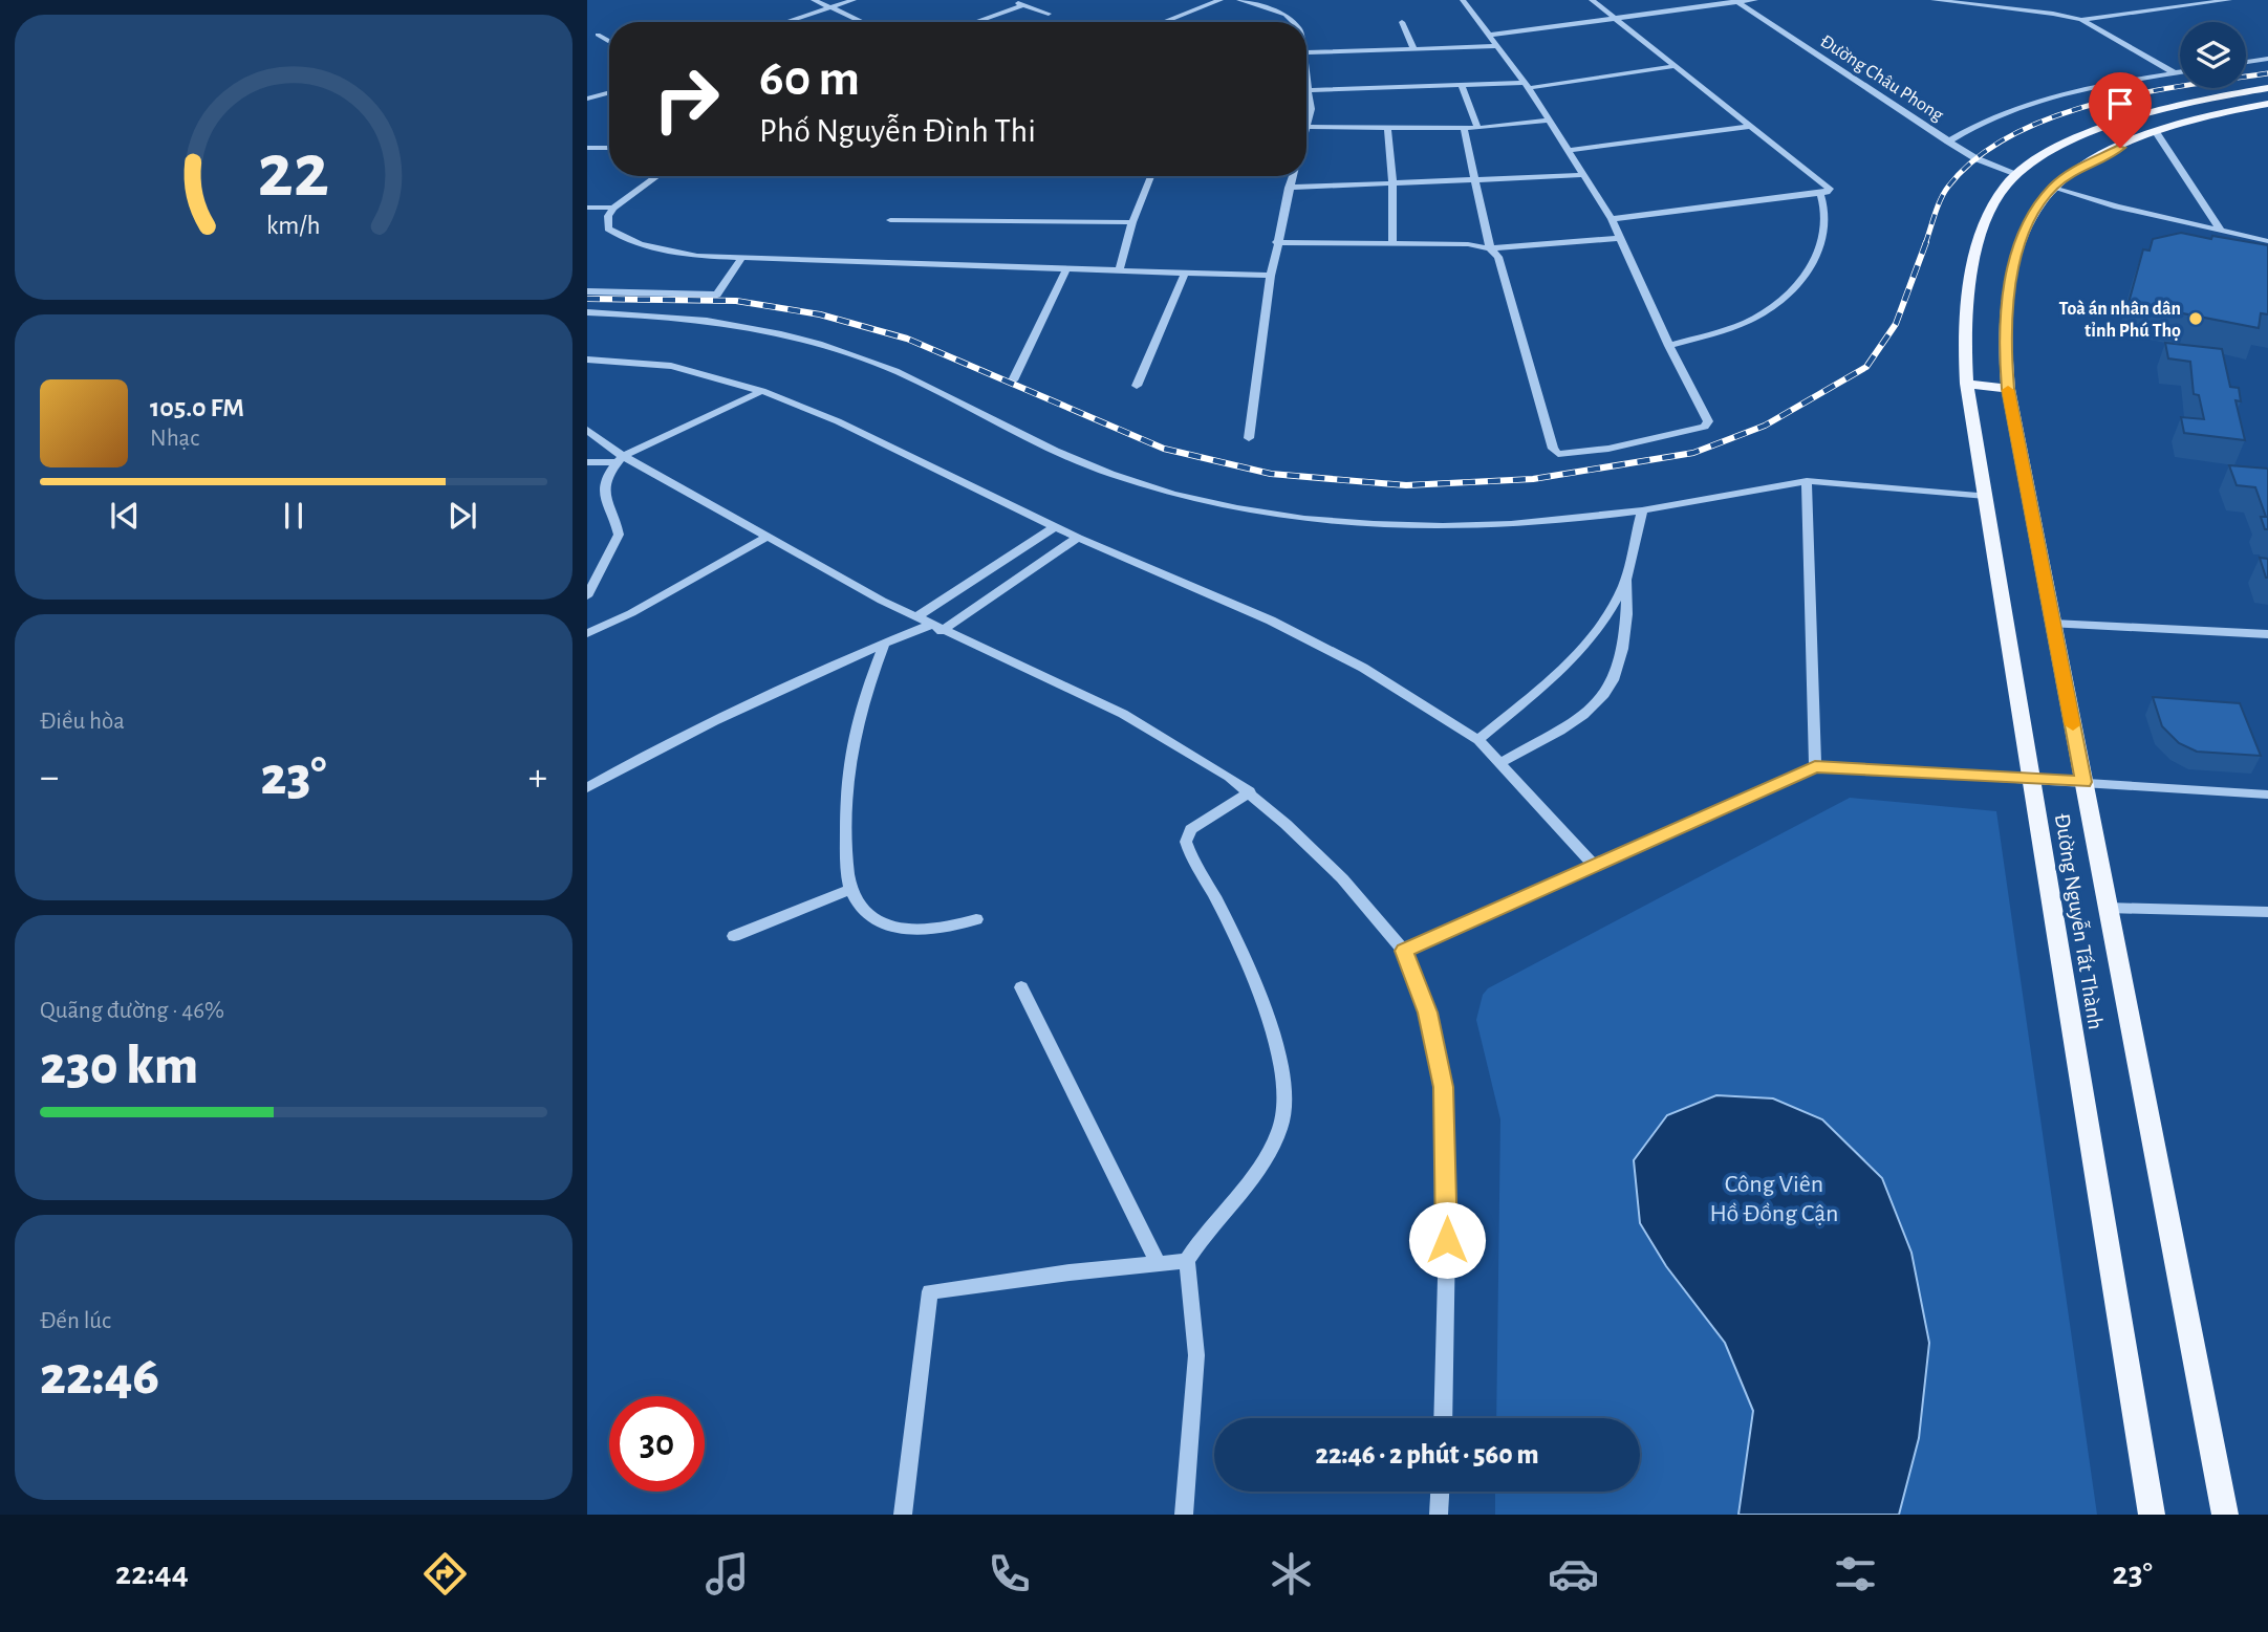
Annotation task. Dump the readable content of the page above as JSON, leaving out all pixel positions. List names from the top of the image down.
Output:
{
  "streets": {
    "main road": ["Đường Nguyễn Tất Thành"],
    "street": ["Đường Châu Phong"]
  },
  "crossings": [
    ["Đường Châu Phong", "Đường Nguyễn Tất Thành"]
  ],
  "parks": ["Công Viên Hồ Đồng Cận"],
  "places": ["Toà án nhân dân tỉnh Phú Thọ"],
  "page": {
    "turn": ["60 m", "Phố Nguyễn Đình Thi"],
    "song": ["105.0 FM", "Nhạc"],
    "tile": [
      "Điều hòa",
      ["Quãng đường · 46%", "230 km"],
      ["Đến lúc", "22:46"]
    ],
    "heat": ["−", "23°", "+"],
    "limit": "30",
    "trip": "22:46 · 2 phút · 560 m",
    "tabs": ["22:44", "23°"],
    "gauge": ["22", "km/h"]
  }
}
